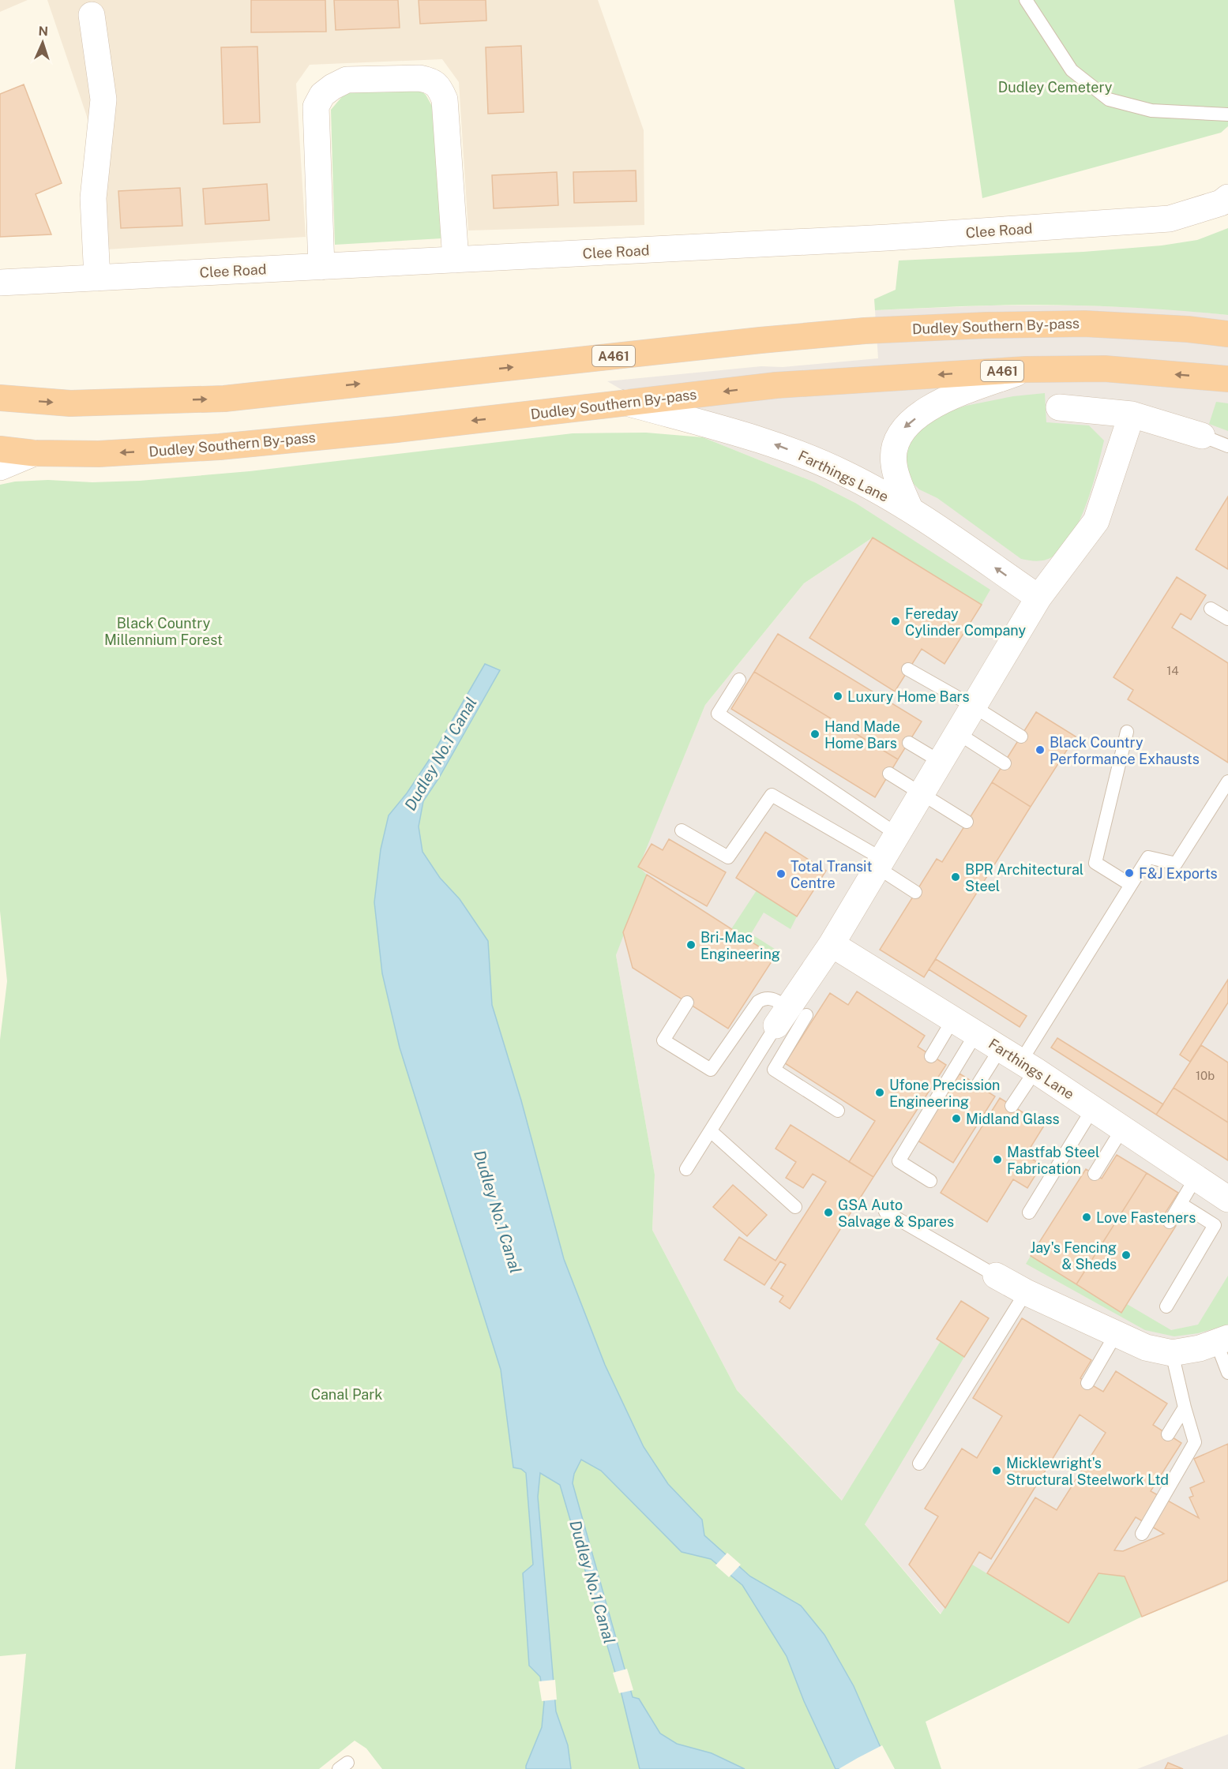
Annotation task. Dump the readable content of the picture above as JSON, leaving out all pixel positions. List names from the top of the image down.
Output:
{
  "streets": {
    "highway": ["Dudley Southern By-pass", "A461"],
    "street": ["Clee Road", "Farthings Lane"]
  },
  "crossings": [
    ["Dudley Southern By-pass", "Farthings Lane"]
  ],
  "one_way": ["Farthings Lane"],
  "water": ["Dudley No.1 Canal"],
  "parks": ["Dudley Cemetery", "Black Country Millennium Forest", "Canal Park"],
  "places": [
    "Fereday Cylinder Company",
    "Luxury Home Bars",
    "Hand Made Home Bars",
    "Black Country Performance Exhausts",
    "F&J Exports",
    "Total Transit Centre",
    "BPR Architectural Steel",
    "Bri-Mac Engineering",
    "Ufone Precission Engineering",
    "Midland Glass",
    "Mastfab Steel Fabrication",
    "GSA Auto Salvage & Spares",
    "Love Fasteners",
    "Jay's Fencing & Sheds",
    "Micklewright's Structural Steelwork Ltd"
  ],
  "house_numbers": ["14", "10b"],
  "north": "top"
}
